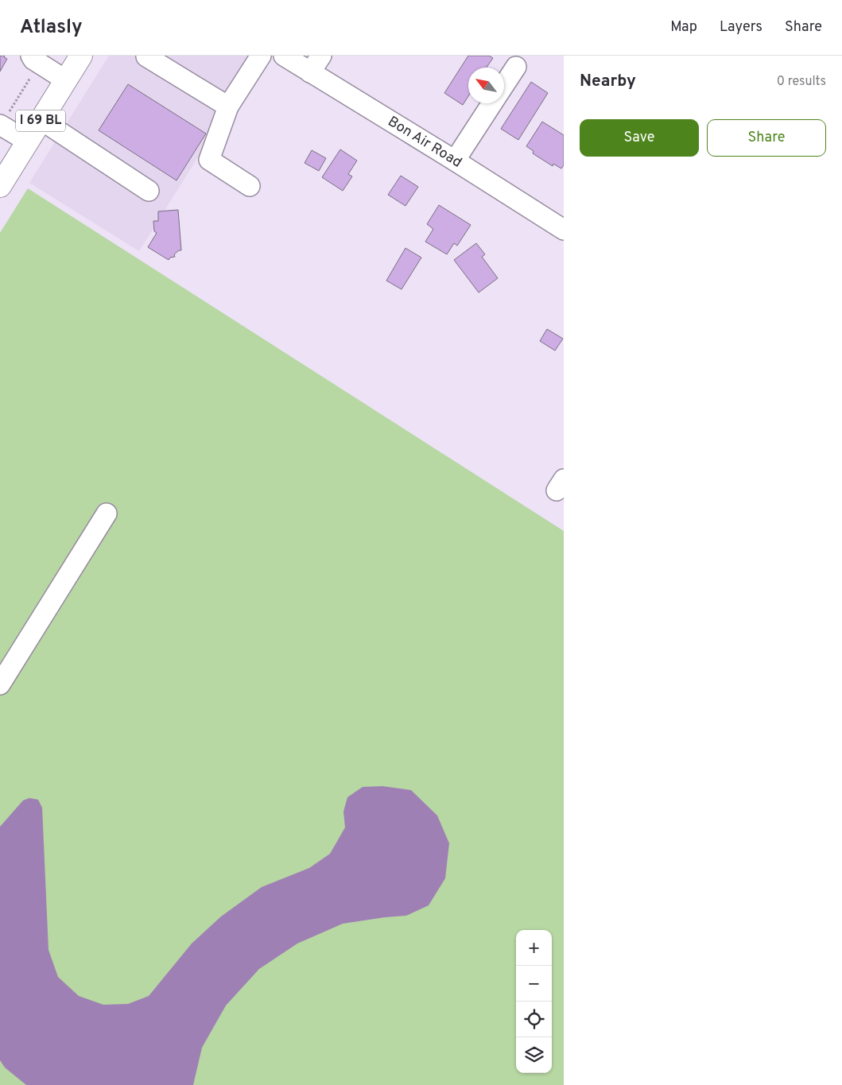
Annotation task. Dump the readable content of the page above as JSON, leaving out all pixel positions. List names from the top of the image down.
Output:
{
  "streets": {
    "main road": ["I 69 BL"],
    "street": ["Bon Air Road"]
  },
  "north": "top left",
  "page": {
    "header": "Atlasly",
    "nav": ["Map", "Layers", "Share"],
    "heading": ["Nearby", "0 results"],
    "buttons": ["Save", "Share"],
    "map_buttons": ["+", "−"]
  }
}
